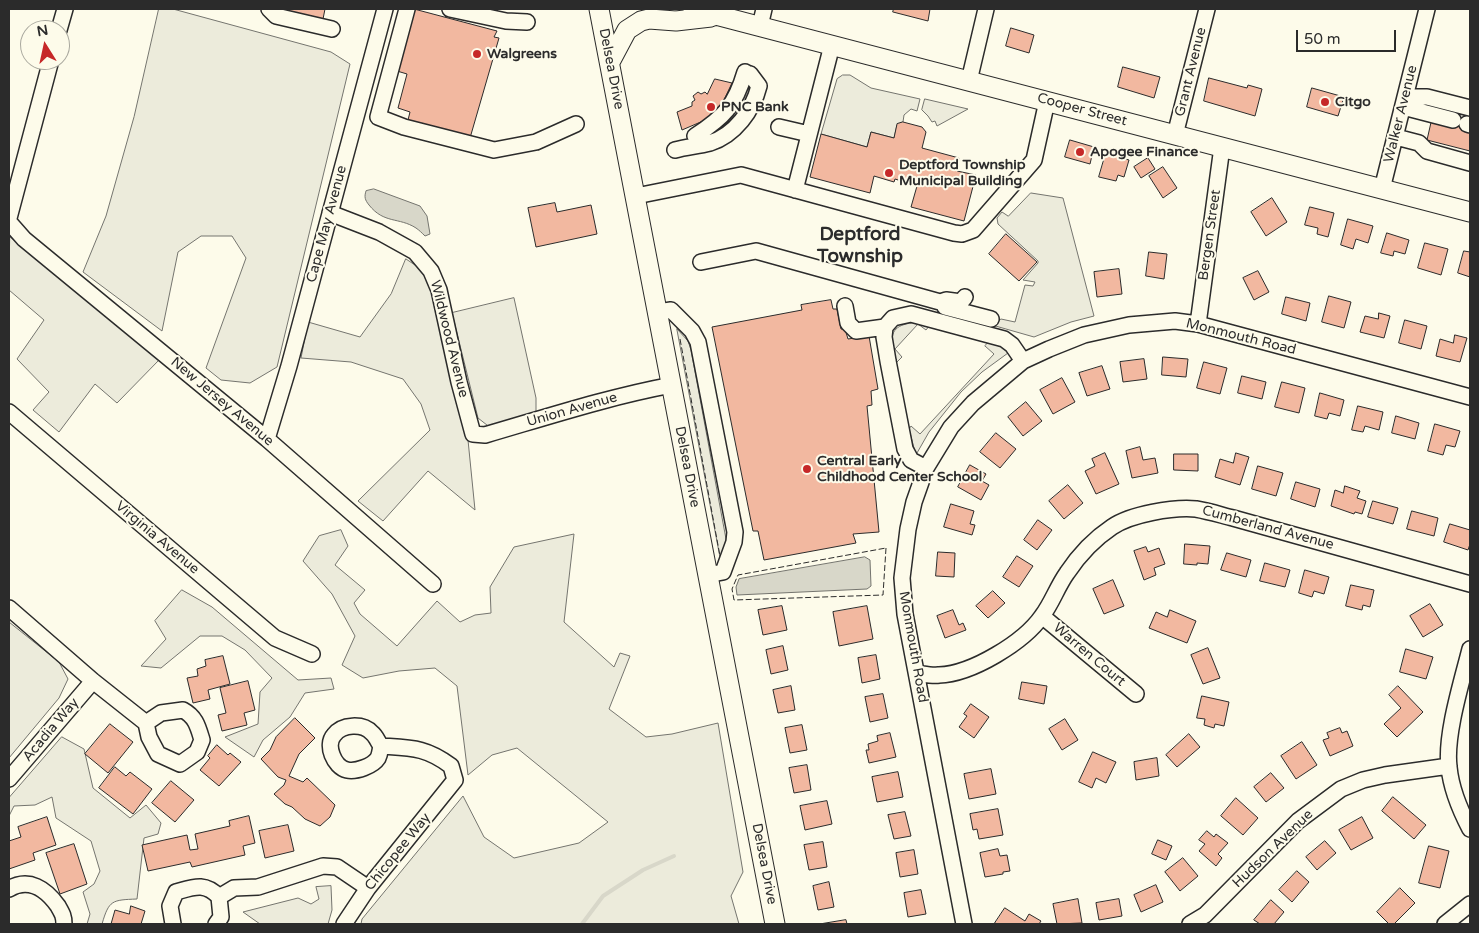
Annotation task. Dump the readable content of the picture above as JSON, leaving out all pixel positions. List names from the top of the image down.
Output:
{
  "streets": {
    "main road": ["Delsea Drive", "Cooper Street"],
    "street": [
      "Grant Avenue",
      "Walker Avenue",
      "Cape May Avenue",
      "Bergen Street",
      "Monmouth Road",
      "Wildwood Avenue",
      "New Jersey Avenue",
      "Union Avenue",
      "Cumberland Avenue",
      "Virginia Avenue",
      "Warren Court",
      "Acadia Way",
      "Hudson Avenue",
      "Chicopee Way"
    ]
  },
  "crossings": [
    ["Delsea Drive", "Union Avenue"],
    ["Grant Avenue", "Cooper Street"],
    ["Cooper Street", "Walker Avenue"],
    ["Cooper Street", "Bergen Street"],
    ["Cape May Avenue", "Wildwood Avenue"],
    ["Cape May Avenue", "New Jersey Avenue"],
    ["Bergen Street", "Monmouth Road"],
    ["Monmouth Road", "Cumberland Avenue"],
    ["Wildwood Avenue", "Union Avenue"],
    ["Cumberland Avenue", "Warren Court"]
  ],
  "districts": ["Deptford Township"],
  "places": [
    "Walgreens",
    "Citgo",
    "PNC Bank",
    "Apogee Finance",
    "Deptford Township Municipal Building",
    "Central Early Childhood Center School"
  ],
  "scale_bar": "50 m",
  "north": "top"
}
